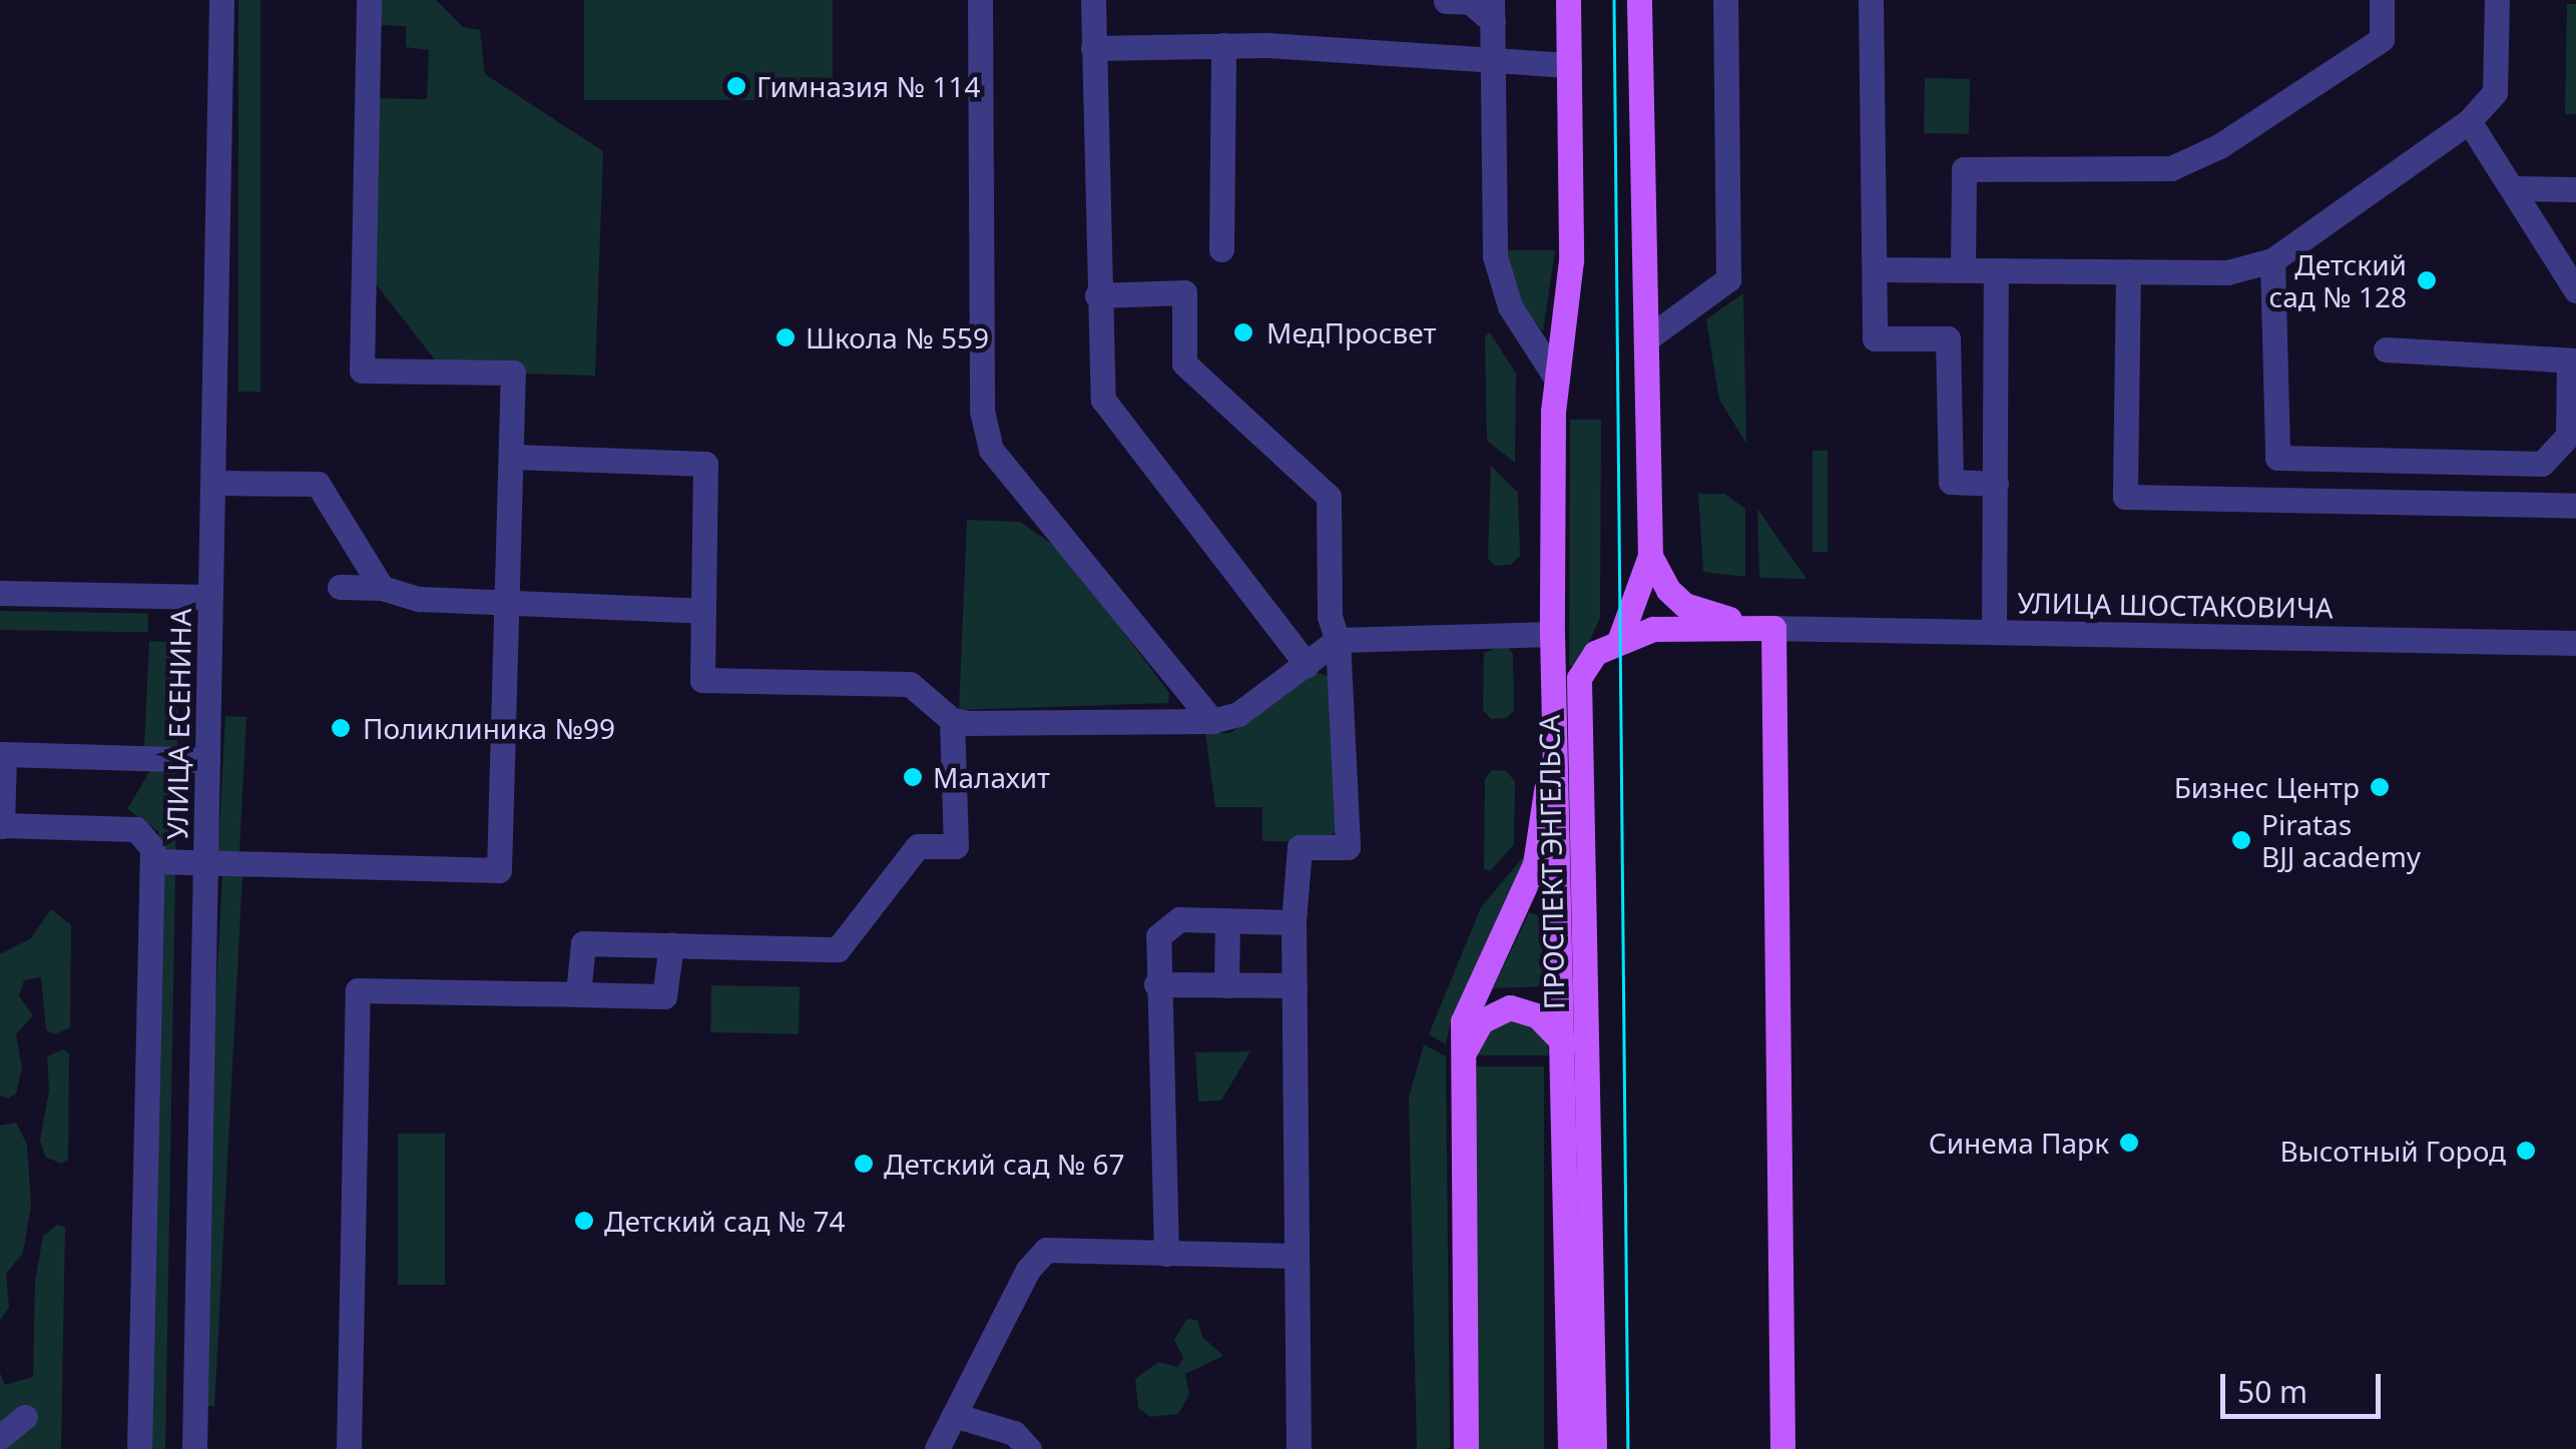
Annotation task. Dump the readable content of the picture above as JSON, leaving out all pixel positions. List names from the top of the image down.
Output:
{
  "streets": {
    "main road": ["УЛИЦА ШОСТАКОВИЧА", "ПРОСПЕКТ ЭНГЕЛЬСА"],
    "street": ["УЛИЦА ЕСЕНИНА"]
  },
  "crossings": [
    ["УЛИЦА ШОСТАКОВИЧА", "ПРОСПЕКТ ЭНГЕЛЬСА"]
  ],
  "places": [
    "Гимназия № 114",
    "Детский сад № 128",
    "МедПросвет",
    "Школа № 559",
    "Поликлиника №99",
    "Малахит",
    "Бизнес Центр",
    "Piratas BJJ academy",
    "Синема Парк",
    "Высотный Город",
    "Детский сад № 67",
    "Детский сад № 74"
  ],
  "scale_bar": "50 m"
}
